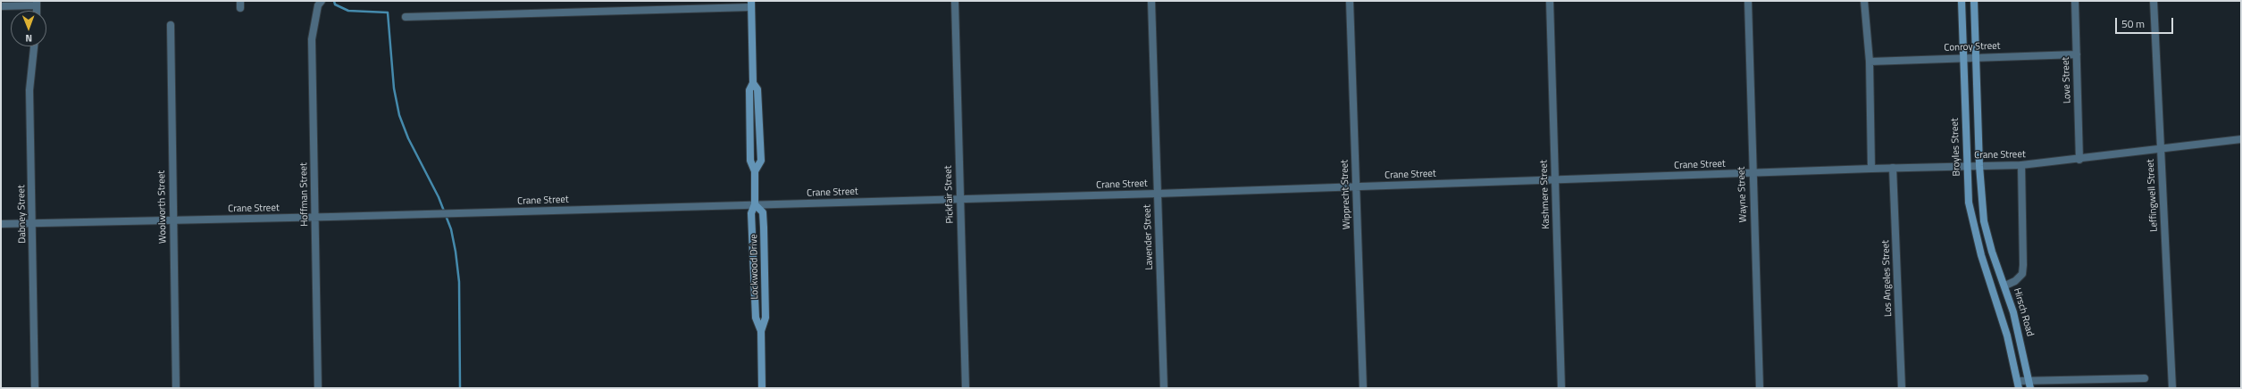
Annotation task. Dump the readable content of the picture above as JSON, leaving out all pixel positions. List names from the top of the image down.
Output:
{
  "streets": {
    "main road": ["Broyles Street", "Lockwood Drive", "Hirsch Road"],
    "street": [
      "Conroy Street",
      "Love Street",
      "Crane Street",
      "Hoffman Street",
      "Pickfair Street",
      "Wipprecht Street",
      "Kashmere Street",
      "Wayne Street",
      "Leffingwell Street",
      "Woolworth Street",
      "Dabney Street",
      "Lavender Street",
      "Los Angeles Street"
    ]
  },
  "crossings": [
    ["Conroy Street", "Love Street"],
    ["Conroy Street", "Broyles Street"],
    ["Love Street", "Crane Street"],
    ["Broyles Street", "Crane Street"],
    ["Crane Street", "Hoffman Street"],
    ["Crane Street", "Pickfair Street"],
    ["Crane Street", "Wipprecht Street"],
    ["Crane Street", "Kashmere Street"],
    ["Crane Street", "Wayne Street"],
    ["Crane Street", "Leffingwell Street"],
    ["Crane Street", "Woolworth Street"],
    ["Crane Street", "Dabney Street"],
    ["Crane Street", "Lavender Street"],
    ["Crane Street", "Lockwood Drive"],
    ["Crane Street", "Los Angeles Street"],
    ["Crane Street", "Hirsch Road"]
  ],
  "scale_bar": "50 m",
  "north": "bottom"
}
